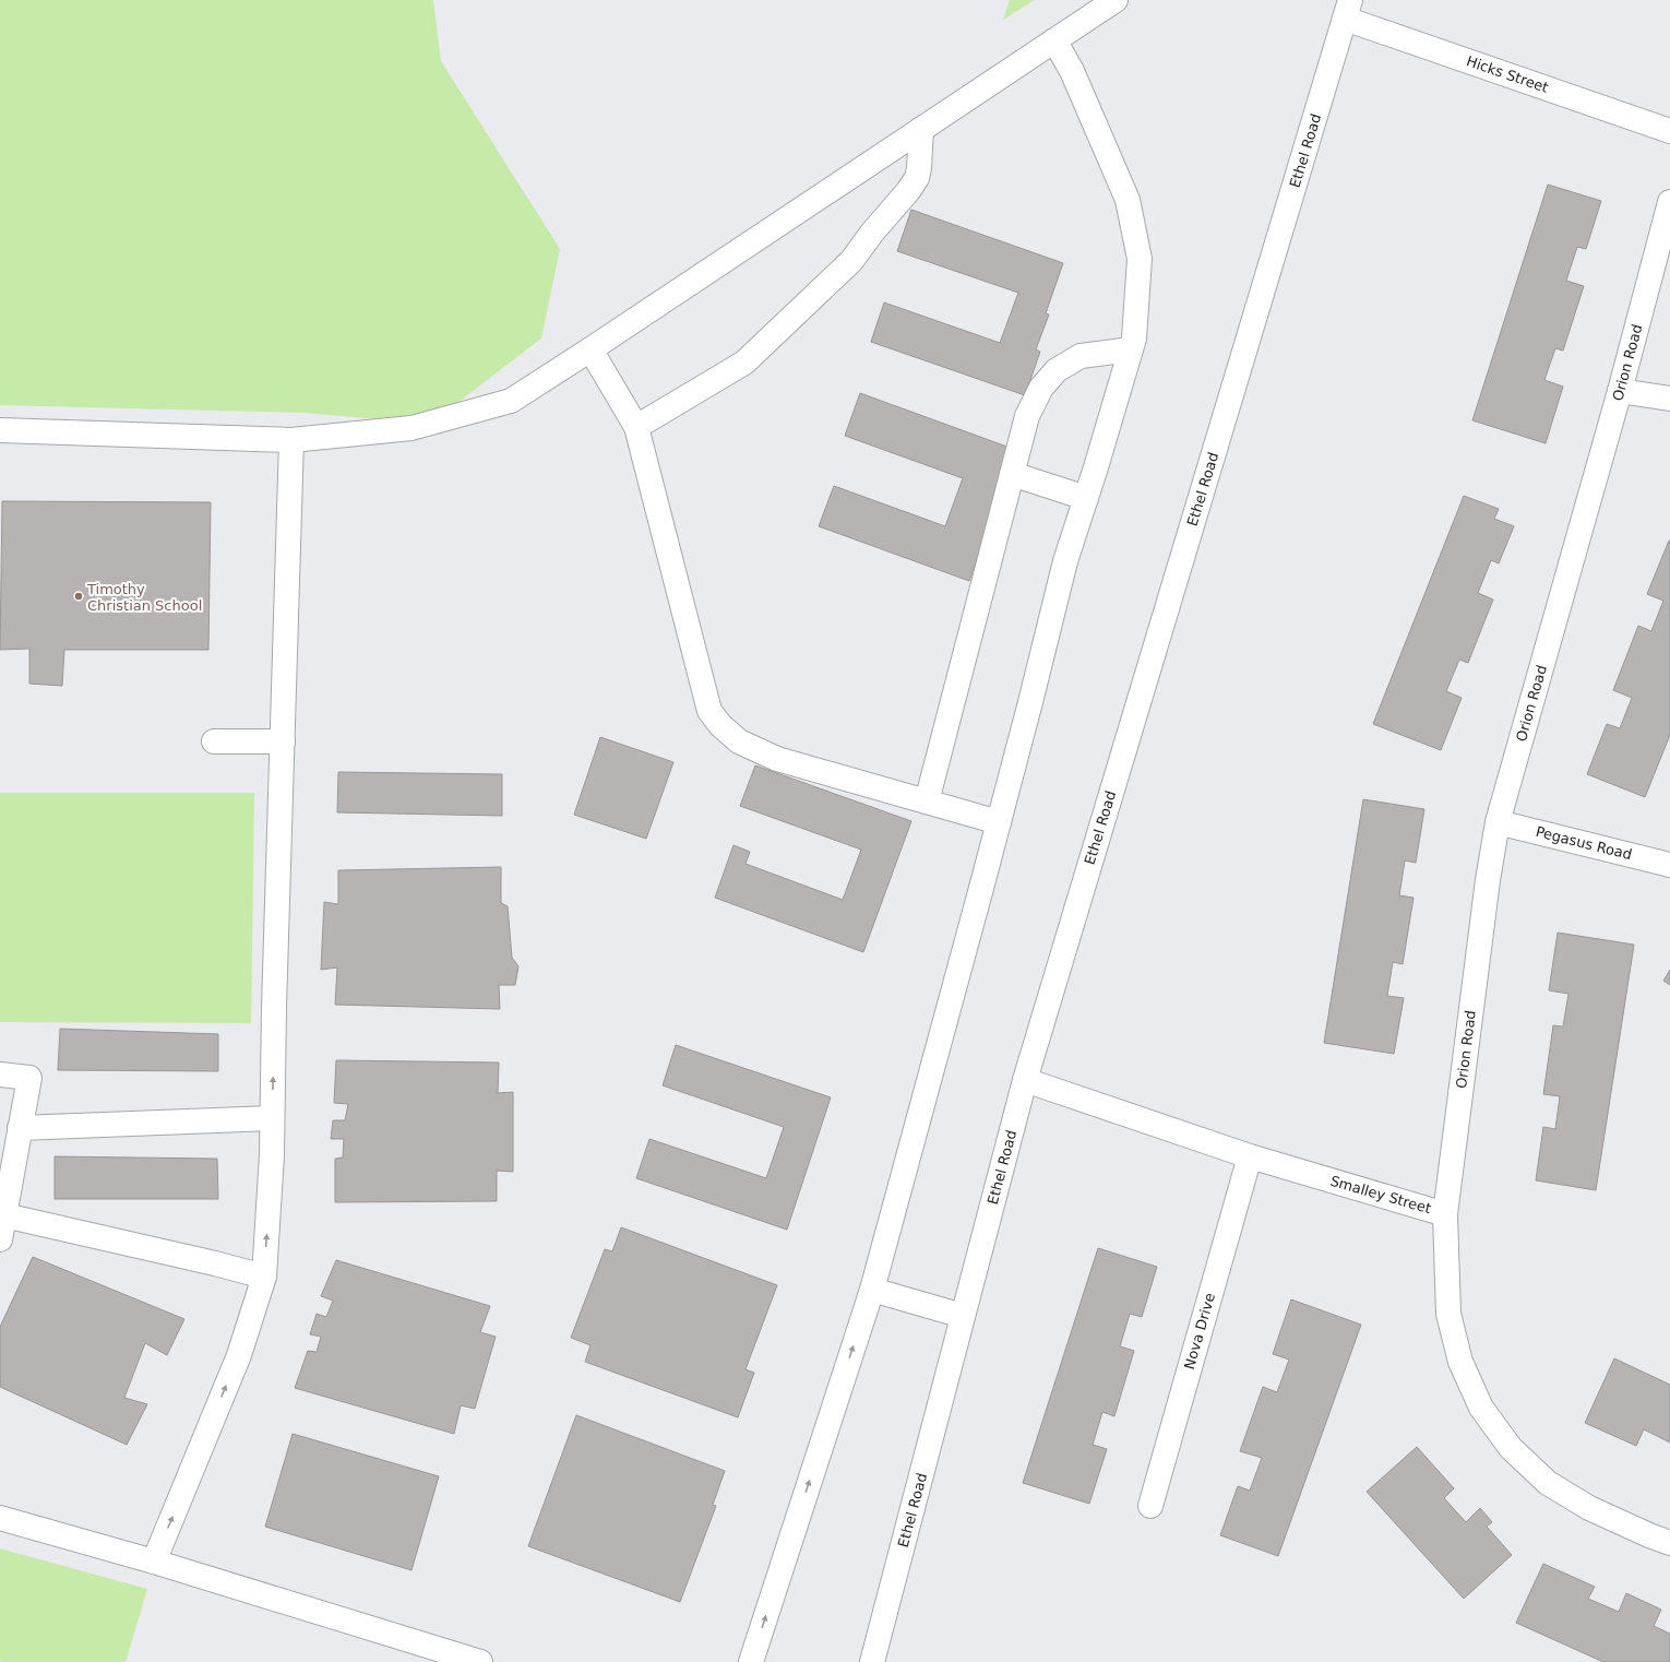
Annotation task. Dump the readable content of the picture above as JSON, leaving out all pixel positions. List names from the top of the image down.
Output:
{
  "streets": {
    "street": [
      "Hicks Street",
      "Ethel Road",
      "Orion Road",
      "Pegasus Road",
      "Smalley Street",
      "Nova Drive"
    ]
  },
  "crossings": [
    ["Hicks Street", "Ethel Road"],
    ["Ethel Road", "Smalley Street"],
    ["Orion Road", "Pegasus Road"],
    ["Orion Road", "Smalley Street"],
    ["Smalley Street", "Nova Drive"]
  ],
  "places": ["Timothy Christian School"]
}
